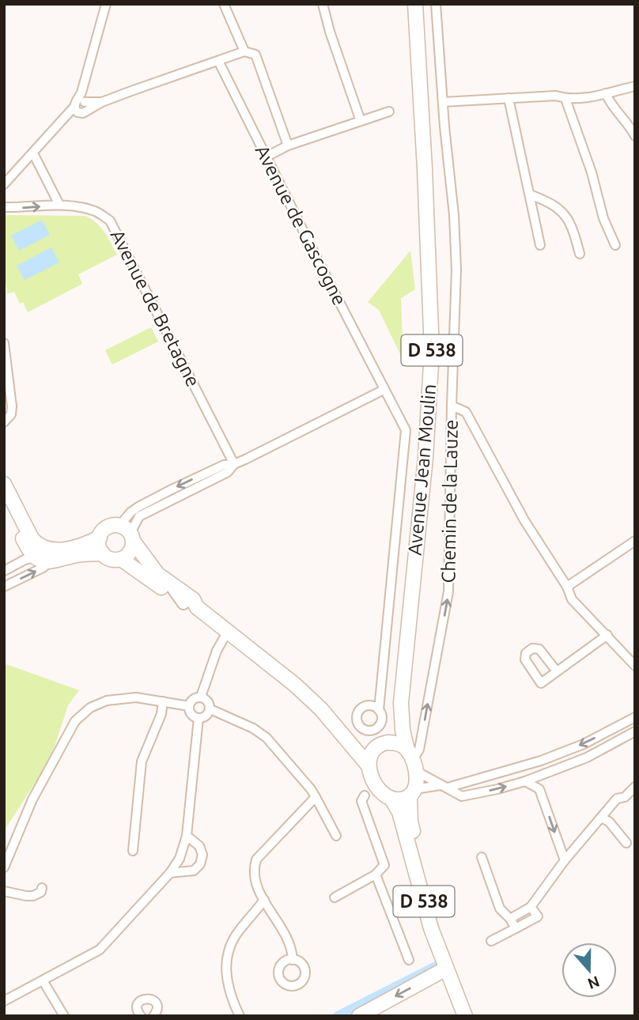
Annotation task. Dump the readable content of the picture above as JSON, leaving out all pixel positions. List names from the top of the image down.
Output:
{
  "streets": {
    "main road": ["D 538", "Avenue Jean Moulin"],
    "street": ["Avenue de Gascogne", "Avenue de Bretagne", "Chemin de la Lauze"]
  },
  "crossings": [
    ["D 538", "Avenue Jean Moulin"],
    ["D 538", "Chemin de la Lauze"],
    ["Avenue Jean Moulin", "Chemin de la Lauze"]
  ],
  "one_way": ["Chemin de la Lauze"],
  "north": "bottom"
}
